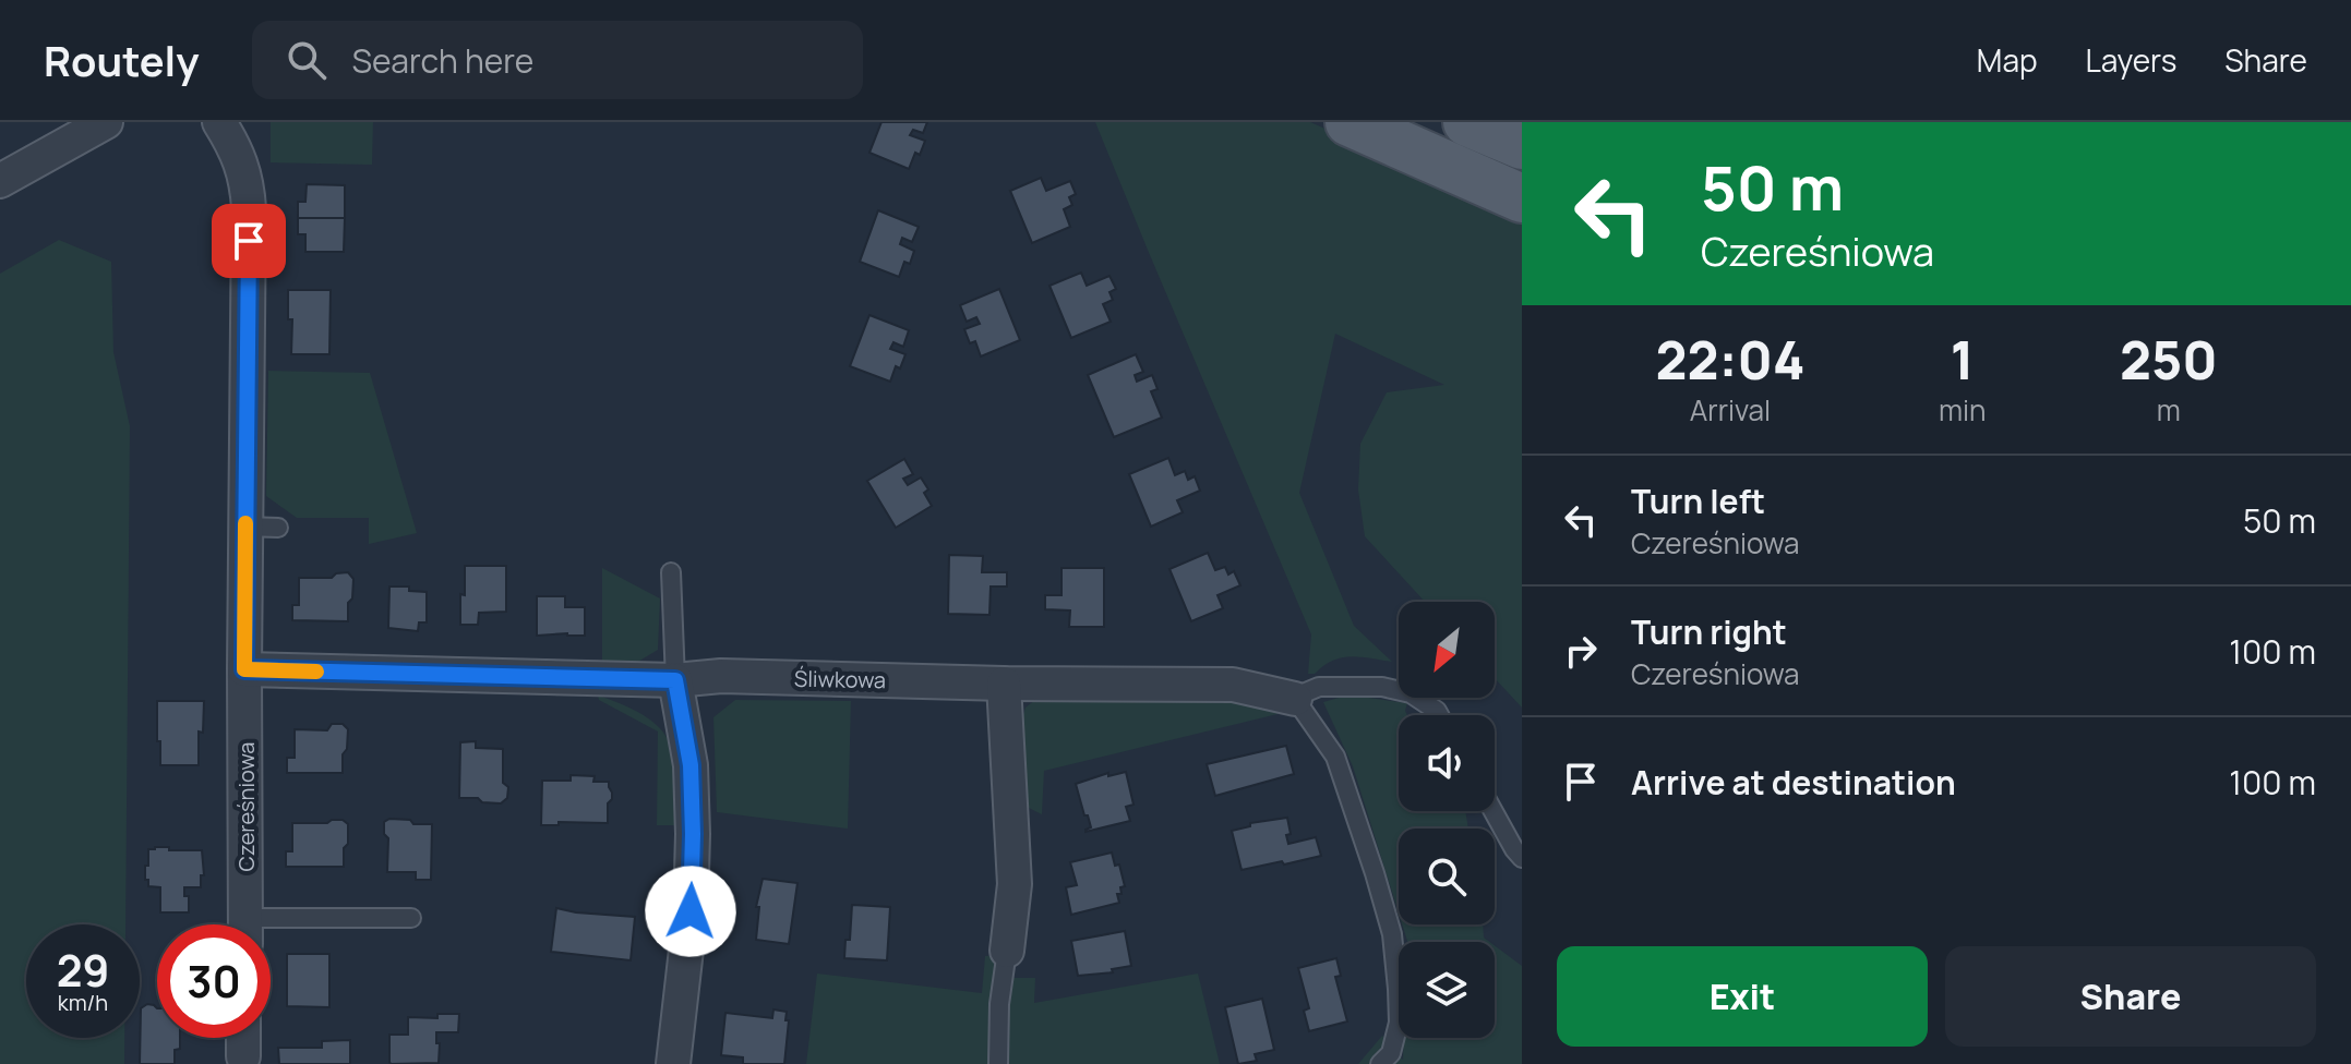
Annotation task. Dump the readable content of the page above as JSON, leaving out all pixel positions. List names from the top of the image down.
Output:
{
  "streets": {
    "street": ["Śliwkowa", "Czereśniowa"]
  },
  "north": "bottom left",
  "page": {
    "header": "Routely",
    "search": "Search here",
    "nav": ["Map", "Layers", "Share"],
    "turn": ["50 m", "Czereśniowa"],
    "eta": [
      "22:04",
      "Arrival",
      "1",
      "min",
      "250",
      "m"
    ],
    "list": [
      {
        "name": "Turn left",
        "note": "Czereśniowa",
        "value": "50 m"
      },
      {
        "name": "Turn right",
        "note": "Czereśniowa",
        "value": "100 m"
      },
      {
        "name": "Arrive at destination",
        "value": "100 m"
      }
    ],
    "speed": "29 km/h",
    "limit": "30",
    "buttons": ["Exit", "Share"]
  }
}
